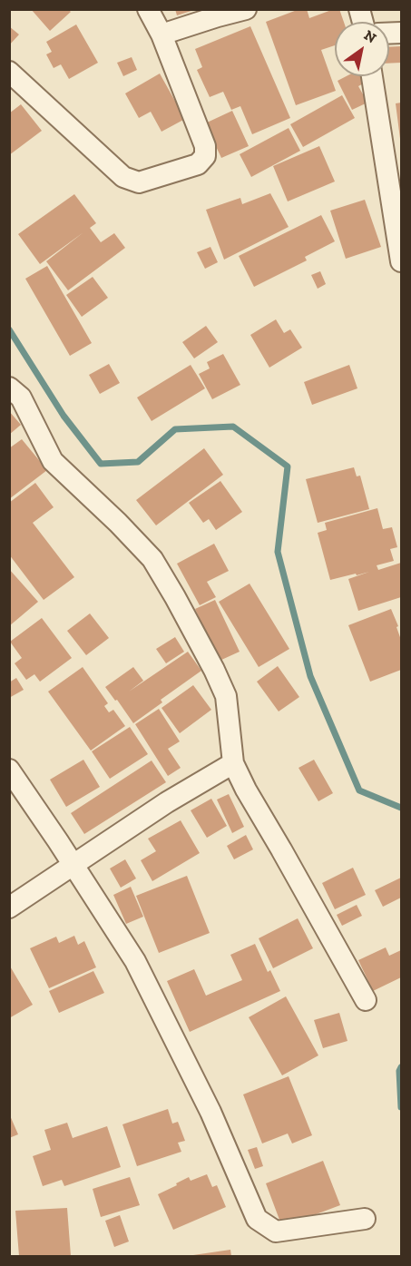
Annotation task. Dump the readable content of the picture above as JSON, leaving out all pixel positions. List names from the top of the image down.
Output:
{
  "north": "top right"
}
